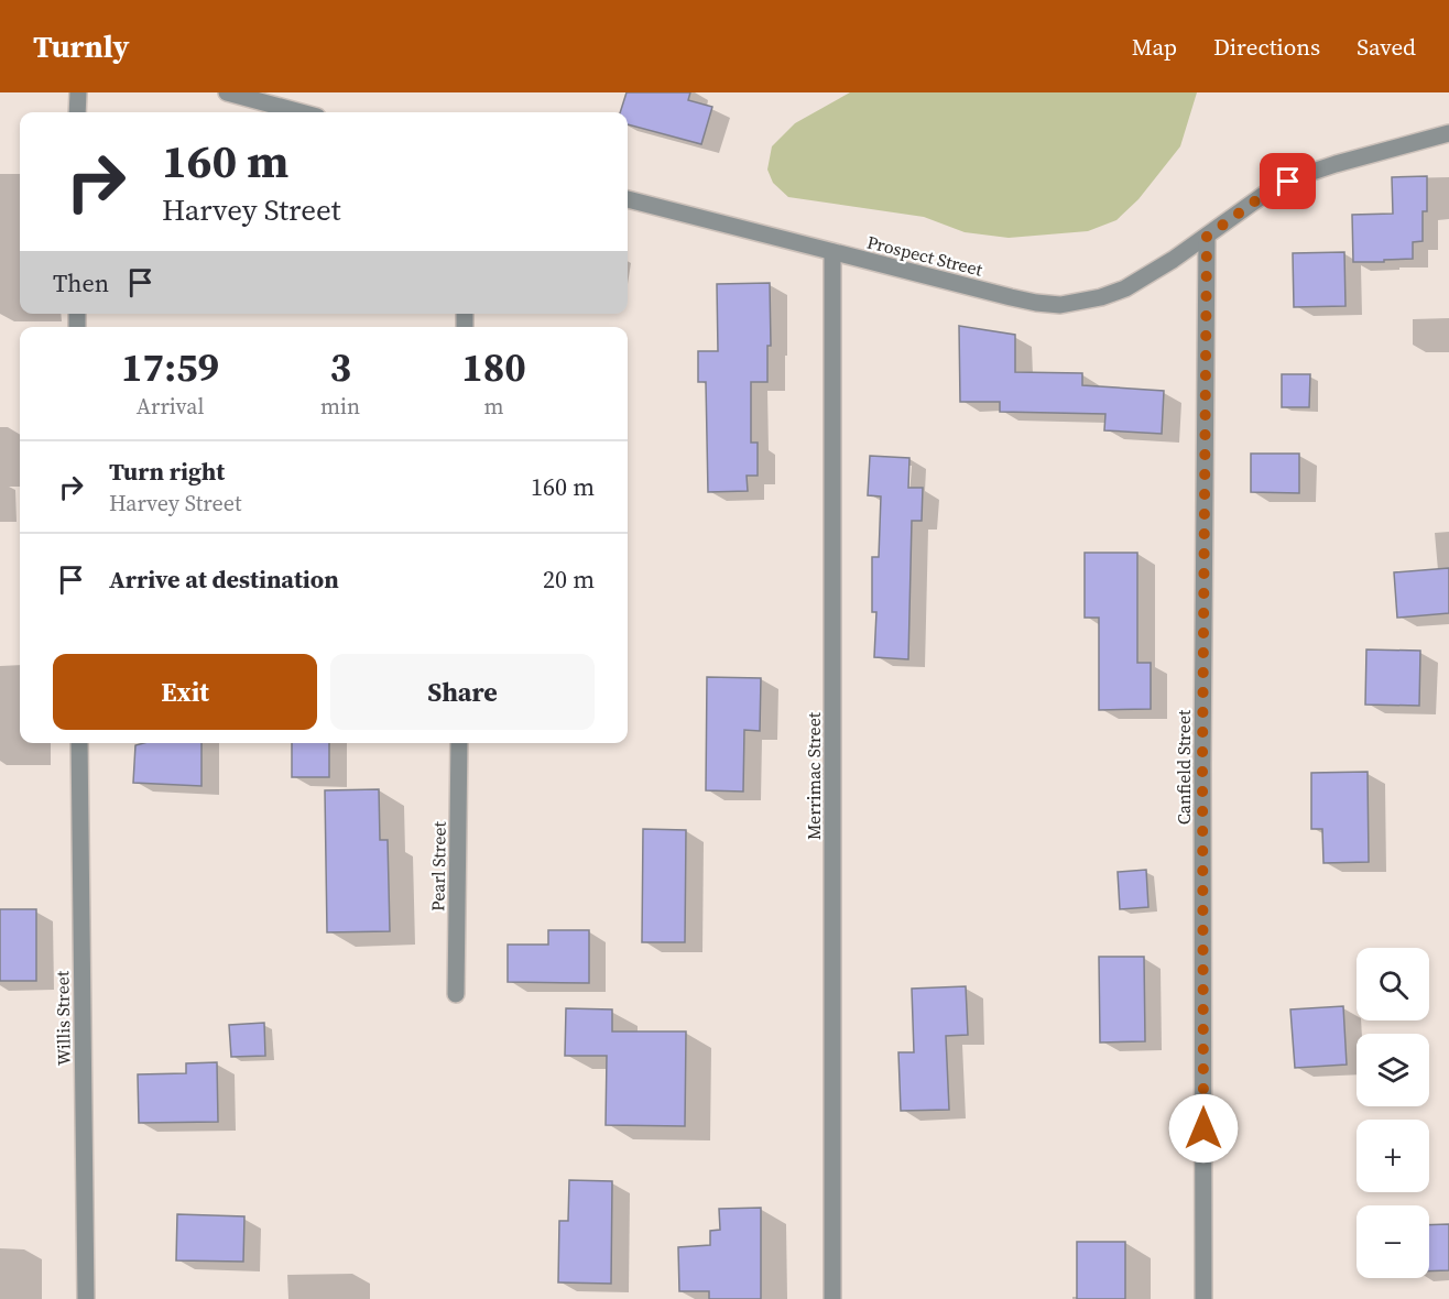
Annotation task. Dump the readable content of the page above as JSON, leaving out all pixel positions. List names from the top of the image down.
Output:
{
  "streets": {
    "street": [
      "Prospect Street",
      "Canfield Street",
      "Merrimac Street",
      "Pearl Street",
      "Willis Street"
    ]
  },
  "crossings": [
    ["Prospect Street", "Canfield Street"],
    ["Prospect Street", "Merrimac Street"]
  ],
  "page": {
    "header": "Turnly",
    "nav": ["Map", "Directions", "Saved"],
    "turn": ["160 m", "Harvey Street"],
    "then": "Then",
    "eta": [
      "17:59",
      "Arrival",
      "3",
      "min",
      "180",
      "m"
    ],
    "list": [
      {
        "name": "Turn right",
        "note": "Harvey Street",
        "value": "160 m"
      },
      {
        "name": "Arrive at destination",
        "value": "20 m"
      }
    ],
    "buttons": ["Exit", "Share"],
    "map_buttons": ["+", "−"]
  }
}
